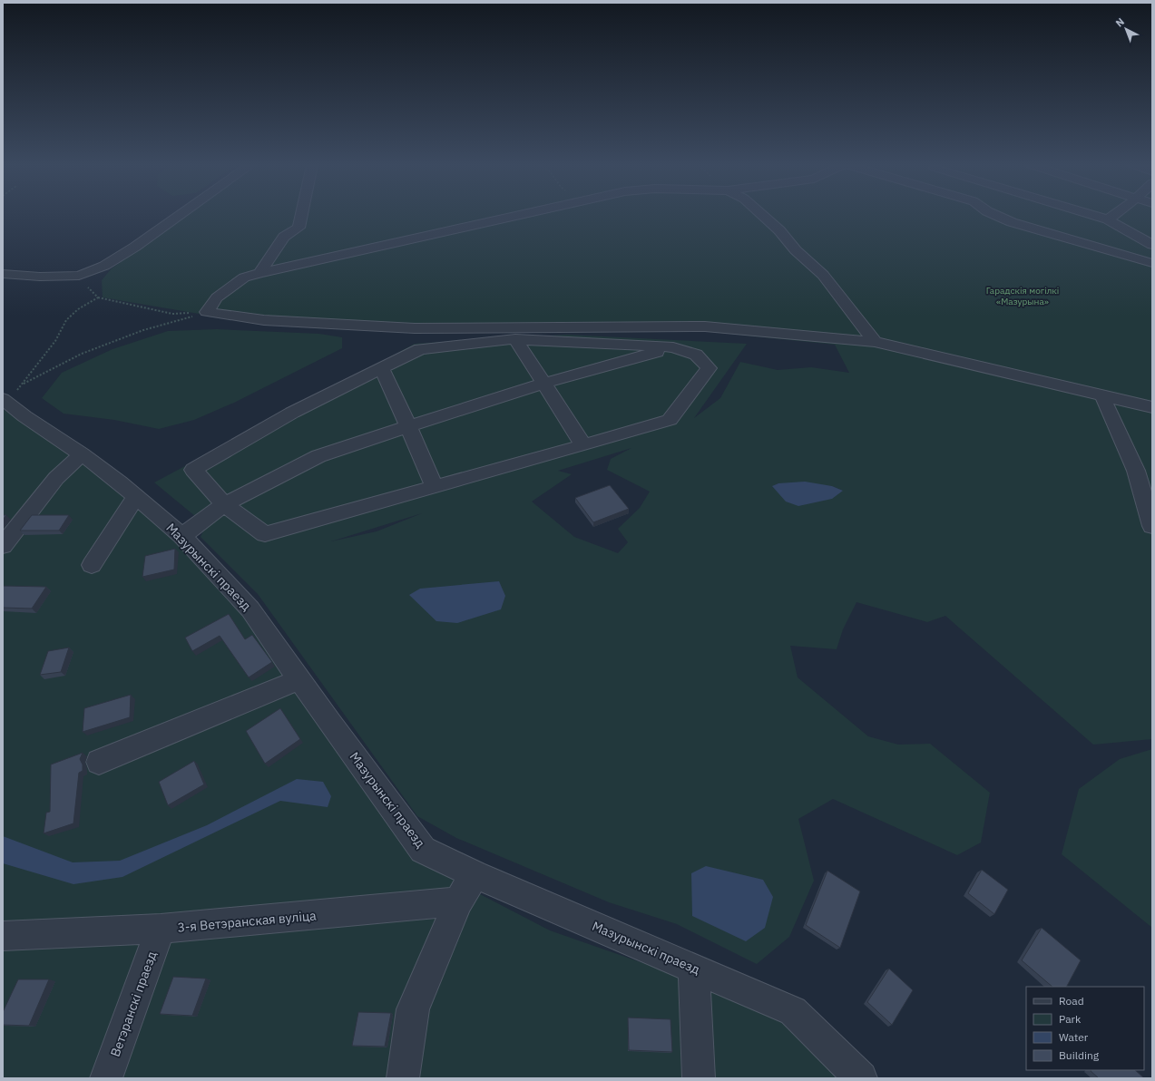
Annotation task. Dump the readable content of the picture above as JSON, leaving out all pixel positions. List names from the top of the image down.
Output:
{
  "streets": {
    "street": ["Мазурынскі праезд", "3-я Ветэранская вуліца", "Ветэранскі праезд"]
  },
  "crossings": [
    ["3-я Ветэранская вуліца", "Ветэранскі праезд"]
  ],
  "parks": ["Гарадскія могілкі «Мазурына»"],
  "legend": [
    "Road",
    "Park",
    "Water",
    "Building"
  ],
  "north": "top left"
}
